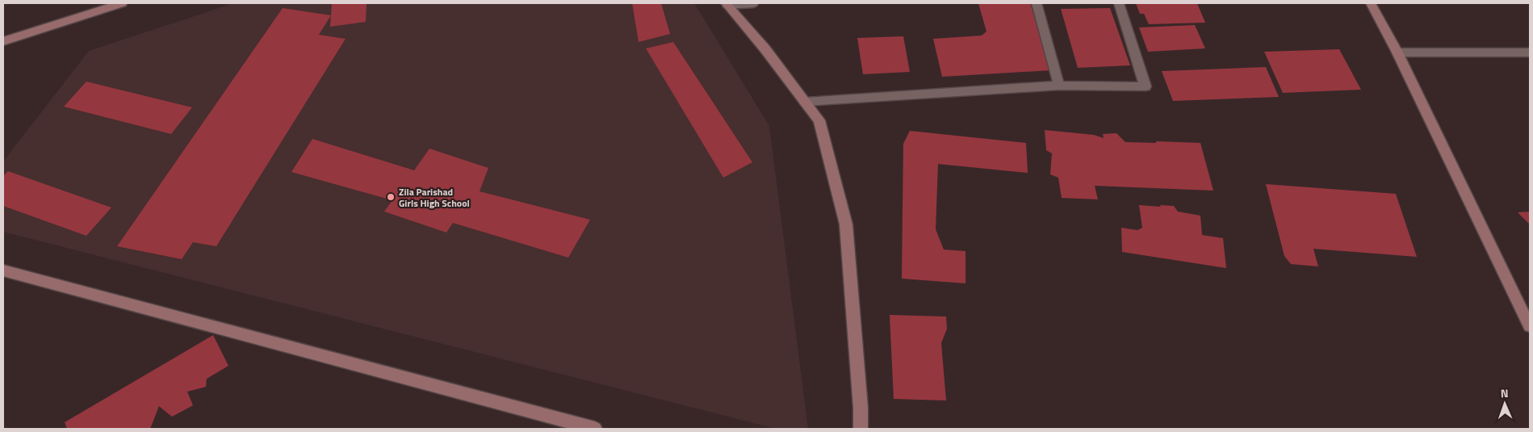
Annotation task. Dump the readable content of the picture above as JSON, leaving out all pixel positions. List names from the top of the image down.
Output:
{
  "places": ["Zila Parishad Girls High School"],
  "north": "top"
}
